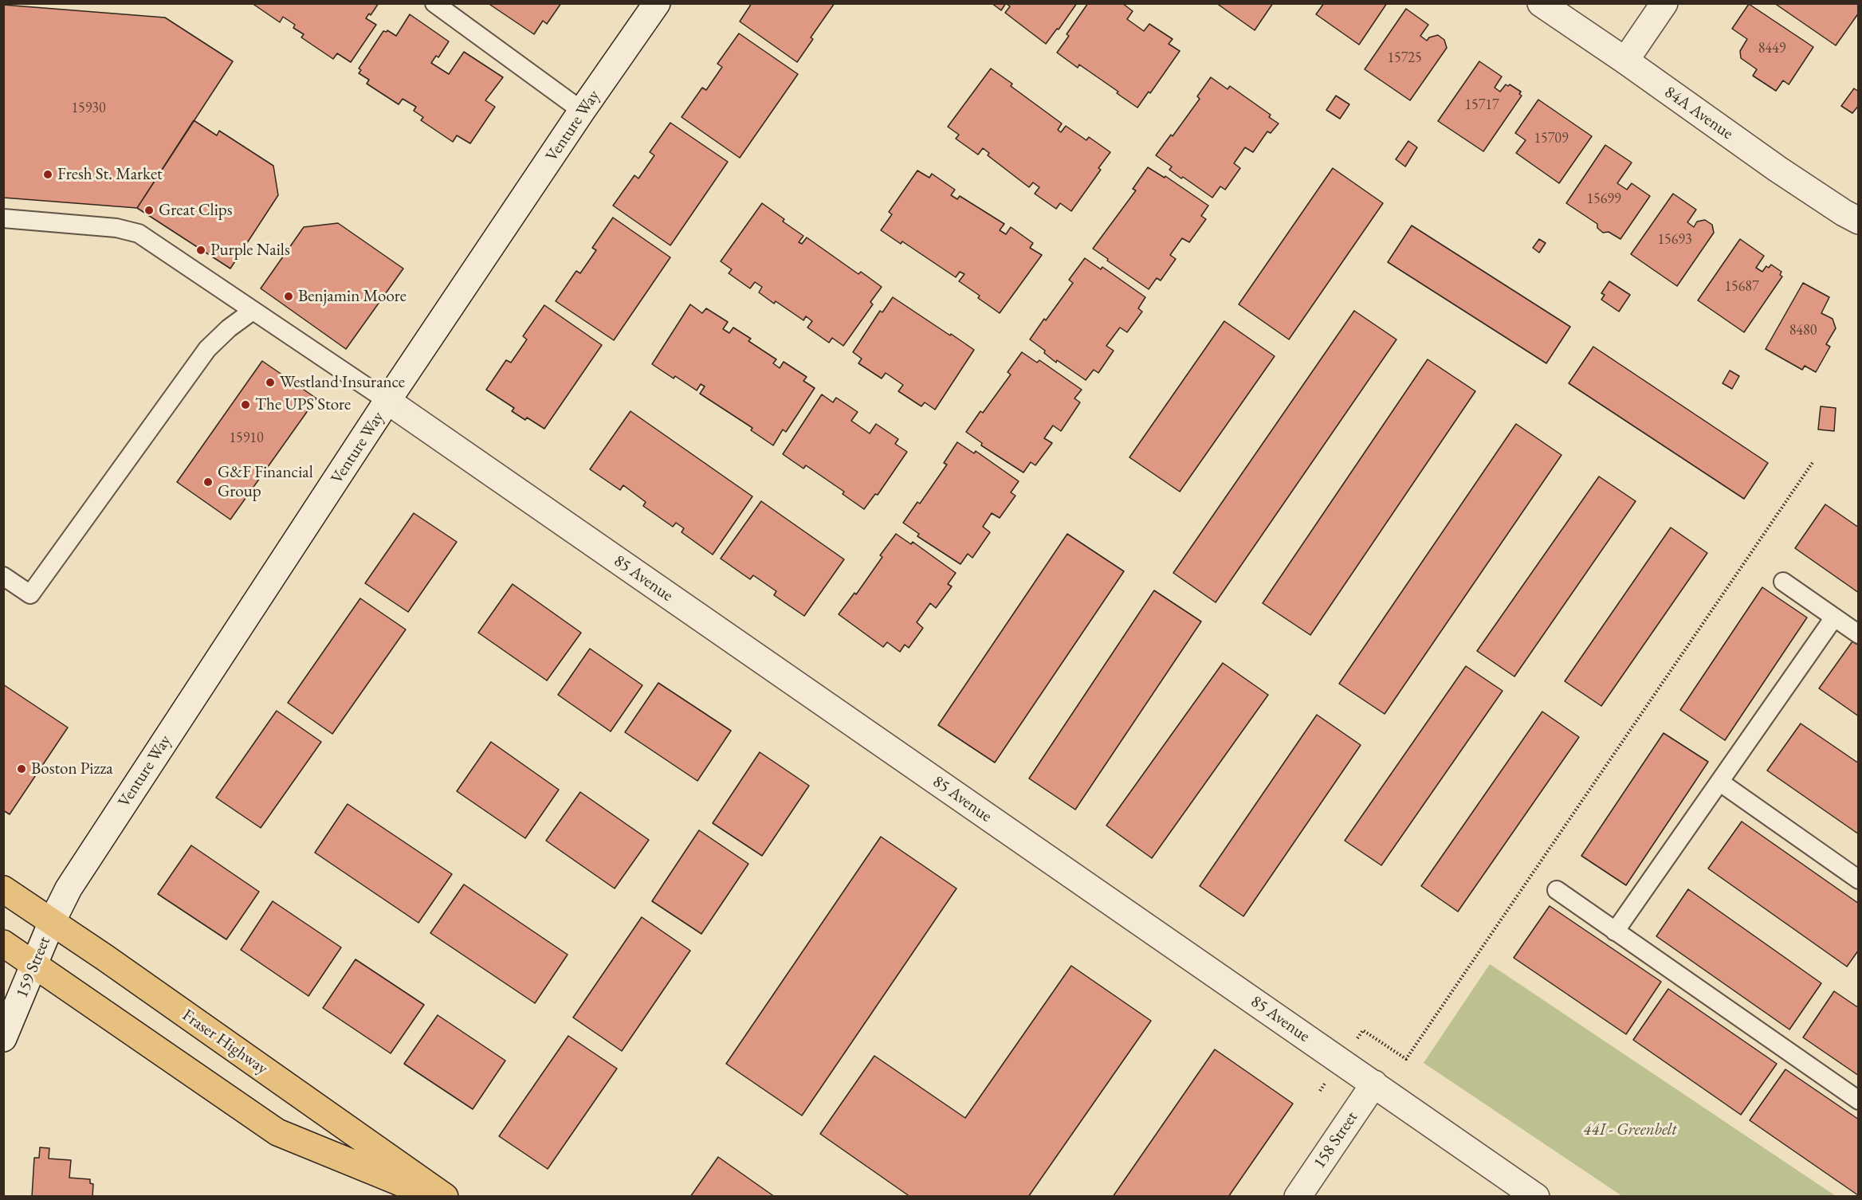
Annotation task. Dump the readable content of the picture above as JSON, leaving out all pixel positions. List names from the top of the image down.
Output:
{
  "streets": {
    "main road": ["Fraser Highway"],
    "street": [
      "84A Avenue",
      "Venture Way",
      "85 Avenue",
      "159 Street",
      "158 Street"
    ]
  },
  "crossings": [
    ["Venture Way", "85 Avenue"],
    ["Venture Way", "159 Street"],
    ["Venture Way", "Fraser Highway"],
    ["85 Avenue", "158 Street"],
    ["159 Street", "Fraser Highway"]
  ],
  "parks": ["44I - Greenbelt"],
  "places": [
    "Fresh St. Market",
    "Great Clips",
    "Purple Nails",
    "Benjamin Moore",
    "Westland Insurance",
    "The UPS Store",
    "G&F Financial Group",
    "Boston Pizza"
  ],
  "house_numbers": [
    "8449",
    "15725",
    "15717",
    "15930",
    "15709",
    "15699",
    "15693",
    "15687",
    "8480",
    "15910"
  ]
}
